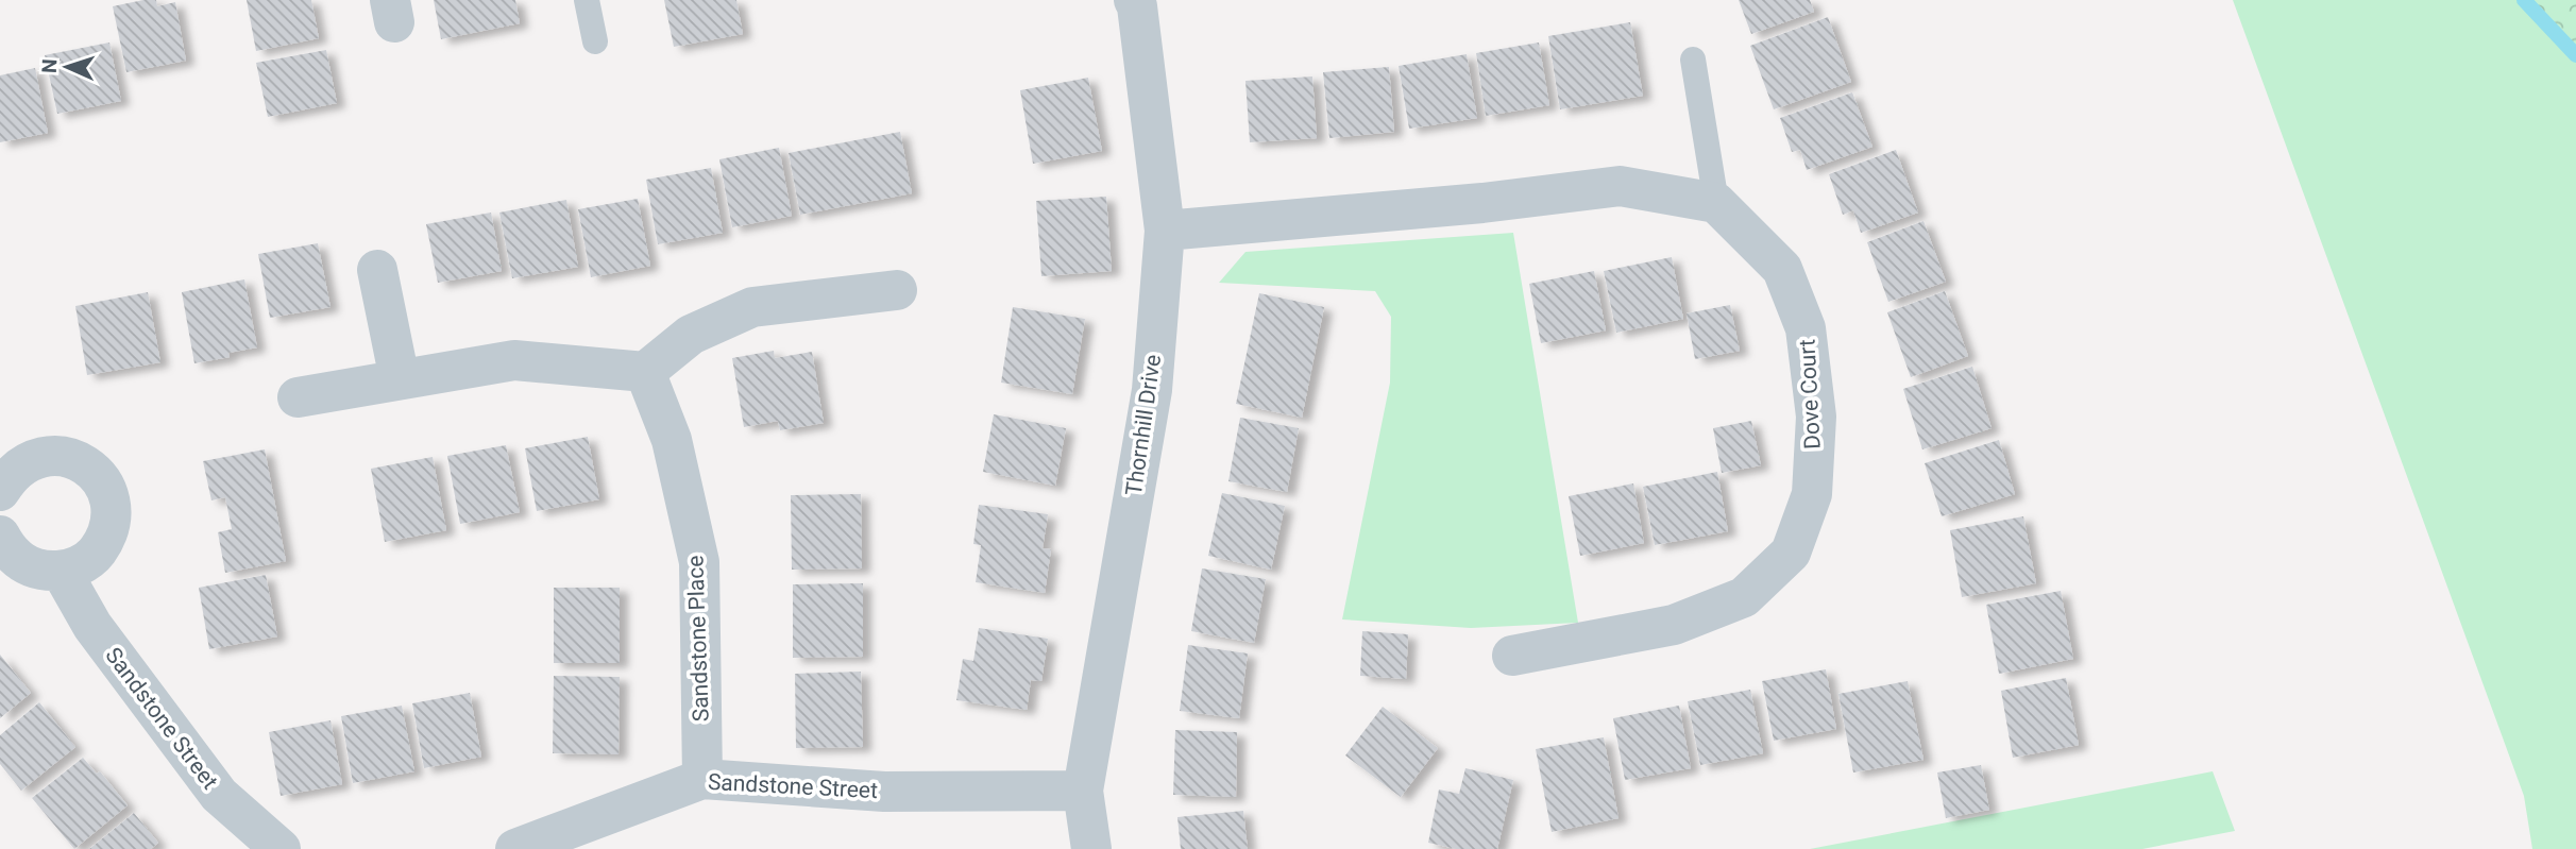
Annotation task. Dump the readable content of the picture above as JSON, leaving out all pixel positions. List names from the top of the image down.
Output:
{
  "streets": {
    "street": [
      "Dove Court",
      "Thornhill Drive",
      "Sandstone Place",
      "Sandstone Street"
    ]
  },
  "crossings": [
    ["Thornhill Drive", "Sandstone Street"],
    ["Sandstone Place", "Sandstone Street"]
  ],
  "north": "left"
}
